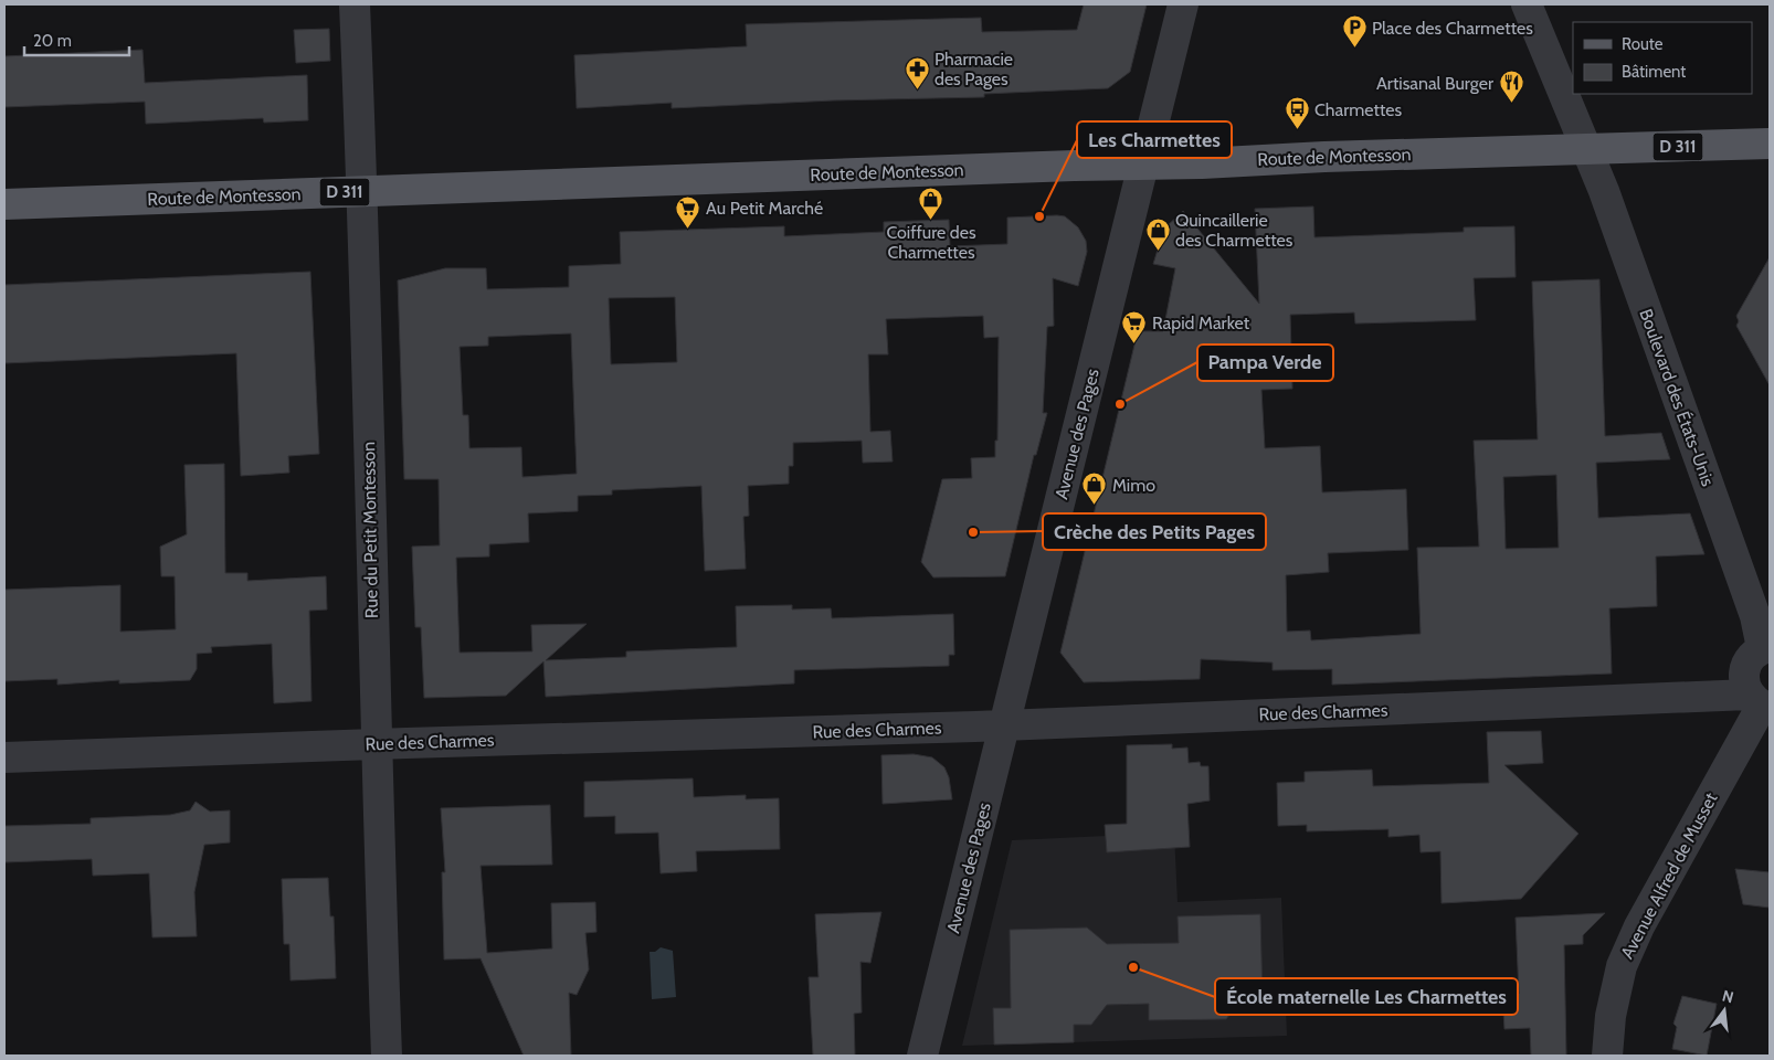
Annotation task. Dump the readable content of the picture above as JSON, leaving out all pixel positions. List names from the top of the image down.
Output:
{
  "streets": {
    "main road": ["D 311", "Route de Montesson"],
    "street": [
      "Boulevard des États-Unis",
      "Avenue des Pages",
      "Rue du Petit Montesson",
      "Rue des Charmes",
      "Avenue Alfred de Musset"
    ]
  },
  "crossings": [
    ["Route de Montesson", "Boulevard des États-Unis"],
    ["Route de Montesson", "Avenue des Pages"],
    ["Route de Montesson", "Rue du Petit Montesson"],
    ["Avenue des Pages", "Rue des Charmes"],
    ["Rue du Petit Montesson", "Rue des Charmes"],
    ["Rue des Charmes", "Avenue Alfred de Musset"]
  ],
  "places": {
    "parking": ["Place des Charmettes"],
    "pharmacy": ["Pharmacie des Pages"],
    "restaurant": ["Artisanal Burger"],
    "bus stop": ["Charmettes"],
    "other": [
      "Les Charmettes",
      "Pampa Verde",
      "Crèche des Petits Pages",
      "École maternelle Les Charmettes"
    ],
    "shop": ["Coiffure des Charmettes", "Quincaillerie des Charmettes", "Mimo"],
    "supermarket": ["Au Petit Marché", "Rapid Market"]
  },
  "legend": ["Route", "Bâtiment"],
  "scale_bar": "20 m",
  "north": "top"
}
